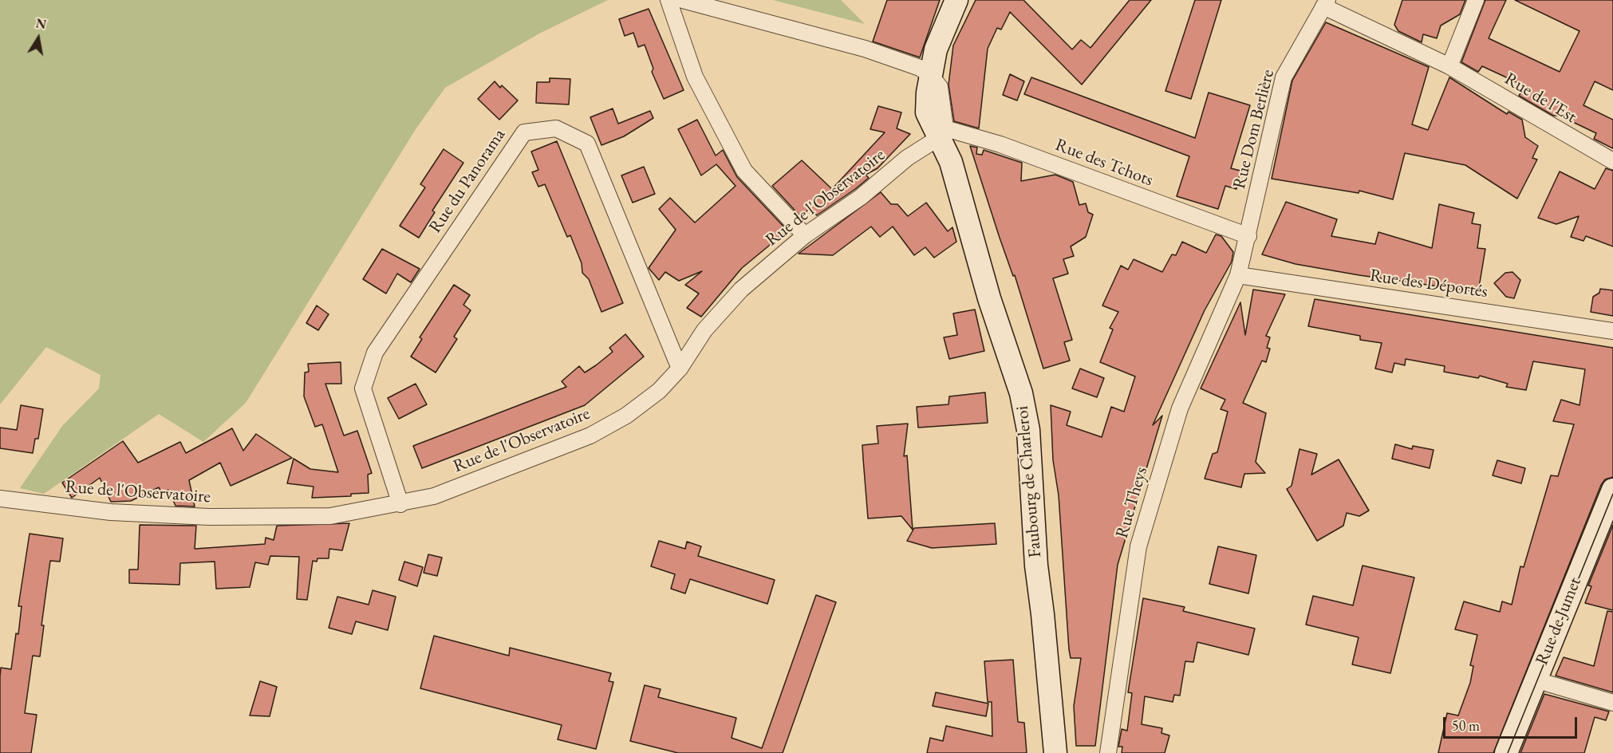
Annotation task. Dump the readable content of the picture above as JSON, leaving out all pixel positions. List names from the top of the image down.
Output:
{
  "streets": {
    "main road": ["Faubourg de Charleroi", "Rue de Jumet"],
    "street": [
      "Rue de l'Est",
      "Rue Dom Berlière",
      "Rue des Tchots",
      "Rue du Panorama",
      "Rue de l'Observatoire",
      "Rue des Déportés",
      "Rue Theys"
    ]
  },
  "crossings": [
    ["Rue de l'Est", "Rue Dom Berlière"],
    ["Rue Dom Berlière", "Rue des Tchots"],
    ["Rue Dom Berlière", "Rue des Déportés"],
    ["Rue Dom Berlière", "Rue Theys"],
    ["Rue des Tchots", "Rue de l'Observatoire"],
    ["Rue des Tchots", "Faubourg de Charleroi"],
    ["Rue du Panorama", "Rue de l'Observatoire"],
    ["Rue de l'Observatoire", "Faubourg de Charleroi"],
    ["Rue des Déportés", "Rue Theys"]
  ],
  "scale_bar": "50 m",
  "north": "top"
}
